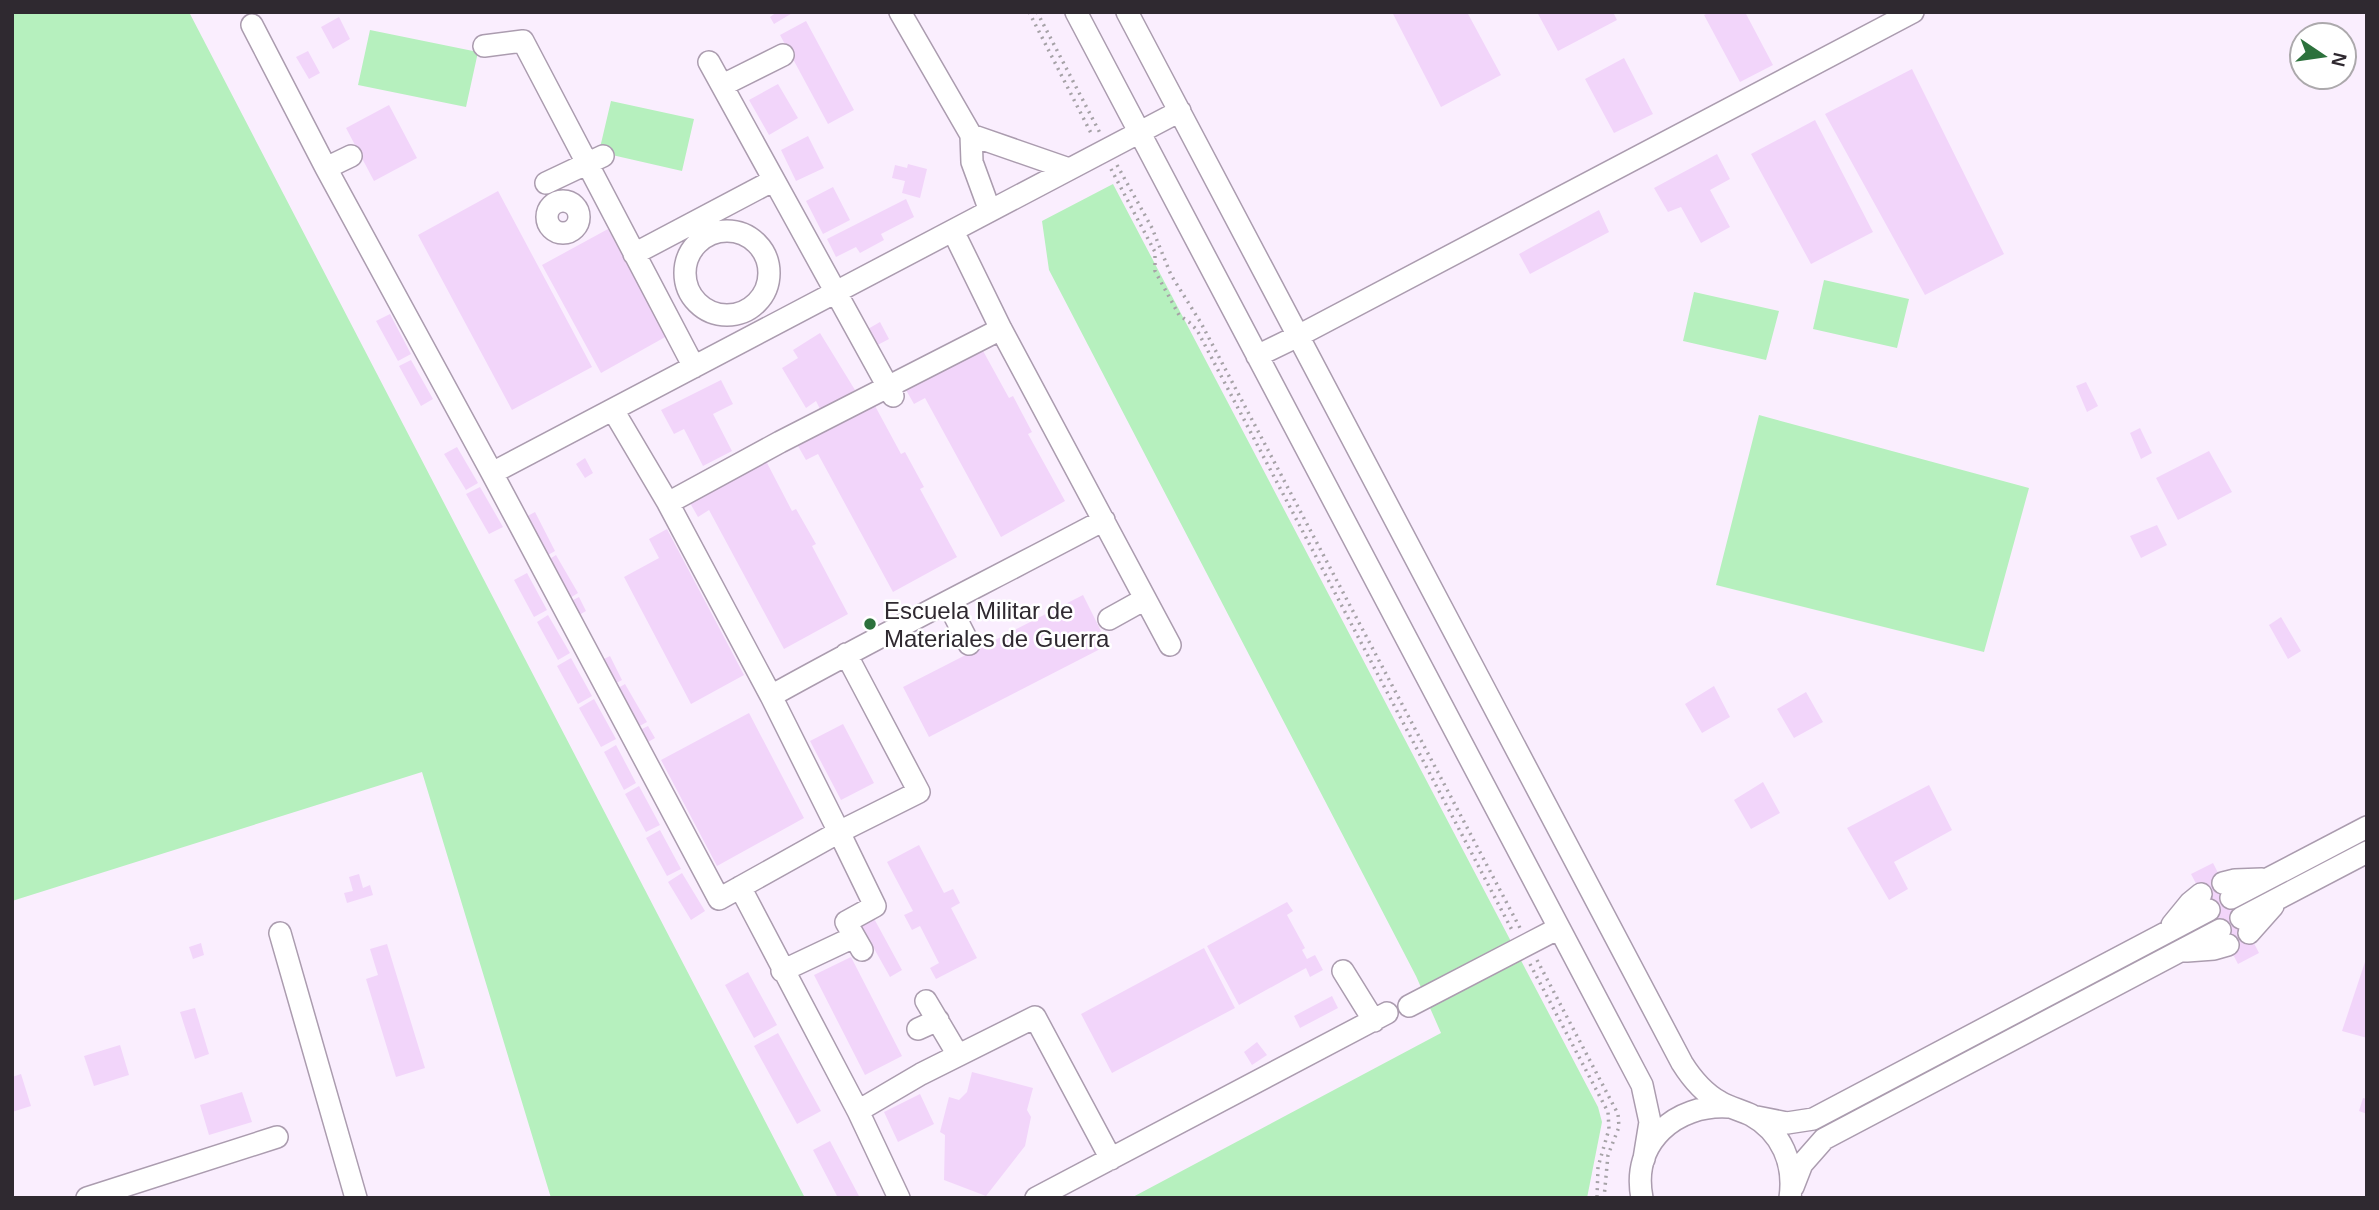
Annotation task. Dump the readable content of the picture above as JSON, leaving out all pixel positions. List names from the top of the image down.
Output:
{
  "places": ["Escuela Militar de Materiales de Guerra"],
  "north": "right"
}
